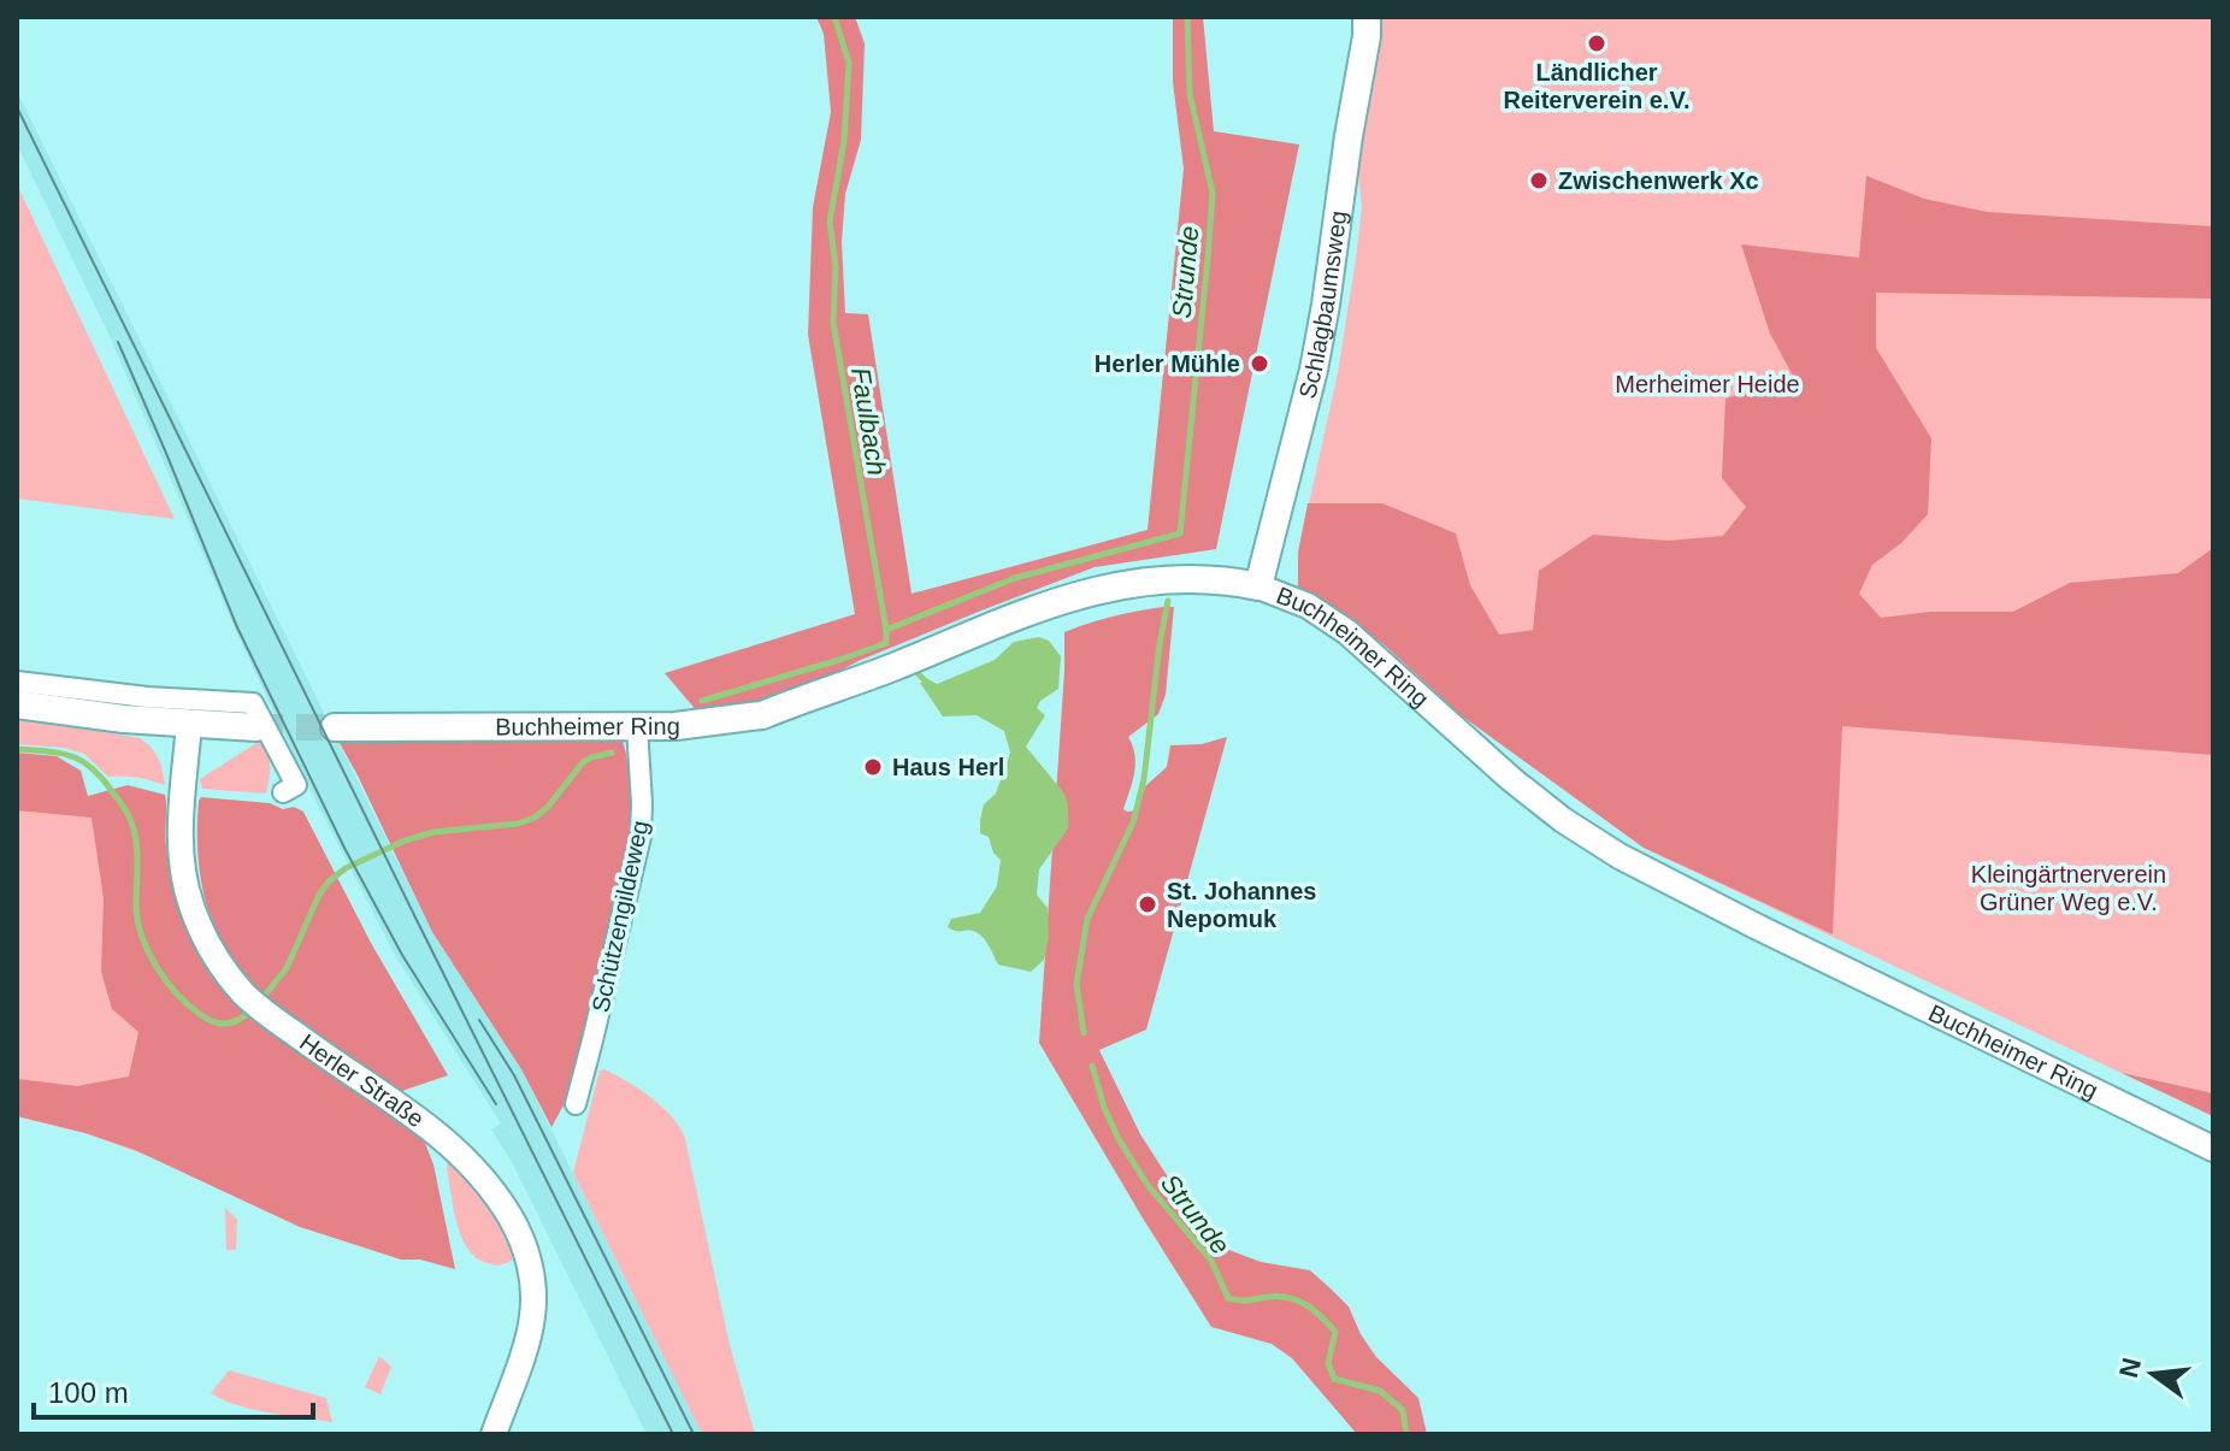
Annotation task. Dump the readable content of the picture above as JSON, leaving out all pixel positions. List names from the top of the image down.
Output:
{
  "streets": {
    "main road": ["Schlagbaumsweg", "Buchheimer Ring"],
    "street": ["Schützengildeweg", "Herler Straße"]
  },
  "crossings": [
    ["Schlagbaumsweg", "Buchheimer Ring"],
    ["Buchheimer Ring", "Schützengildeweg"]
  ],
  "water": ["Strunde", "Faulbach"],
  "parks": ["Merheimer Heide", "Kleingärtnerverein Grüner Weg e.V."],
  "places": [
    "Ländlicher Reiterverein e.V.",
    "Zwischenwerk Xc",
    "Herler Mühle",
    "Haus Herl",
    "St. Johannes Nepomuk"
  ],
  "scale_bar": "100 m",
  "north": "left"
}
